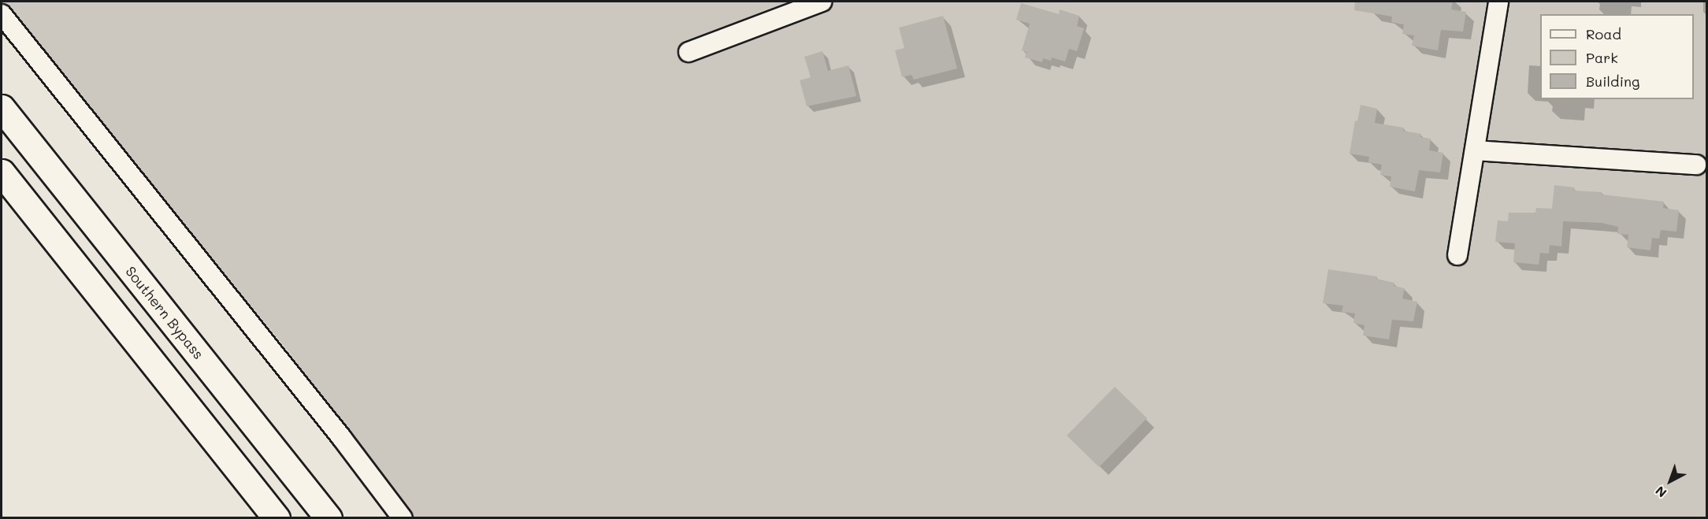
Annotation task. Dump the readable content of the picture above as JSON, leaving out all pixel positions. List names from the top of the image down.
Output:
{
  "streets": {
    "highway": ["Southern Bypass"]
  },
  "legend": ["Road", "Park", "Building"],
  "north": "bottom left"
}
